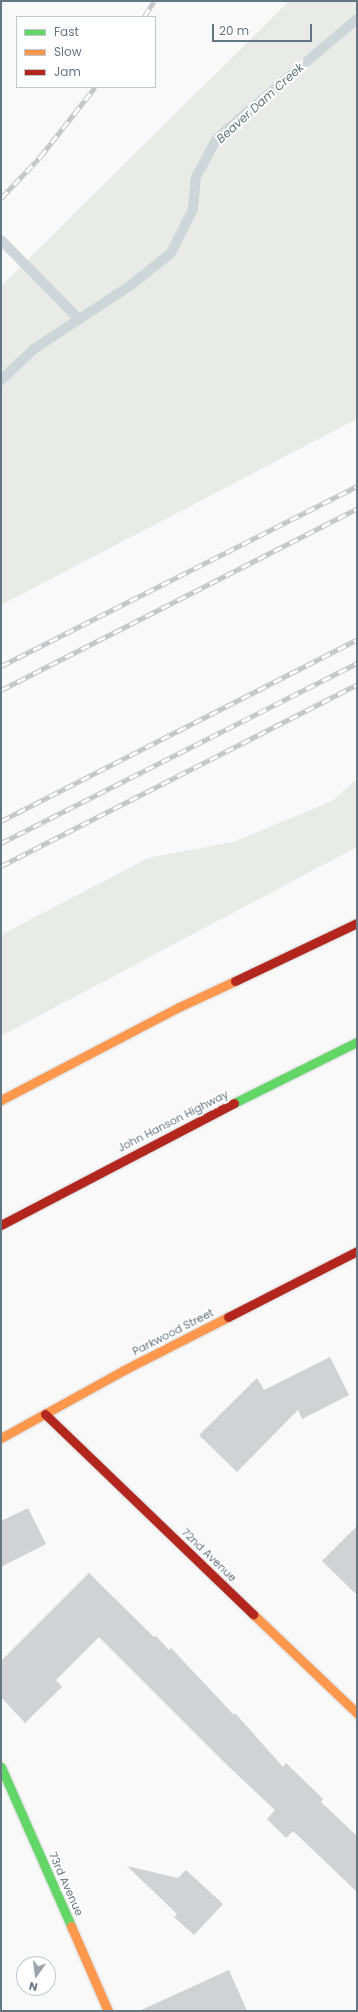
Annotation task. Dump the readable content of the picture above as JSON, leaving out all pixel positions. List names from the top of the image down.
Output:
{
  "streets": {
    "main road": [
      "John Hanson Highway",
      "Parkwood Street",
      "72nd Avenue",
      "73rd Avenue"
    ]
  },
  "crossings": [
    ["Parkwood Street", "72nd Avenue"]
  ],
  "water": ["Beaver Dam Creek"],
  "legend": ["Fast", "Slow", "Jam"],
  "scale_bar": "20 m",
  "north": "bottom"
}
